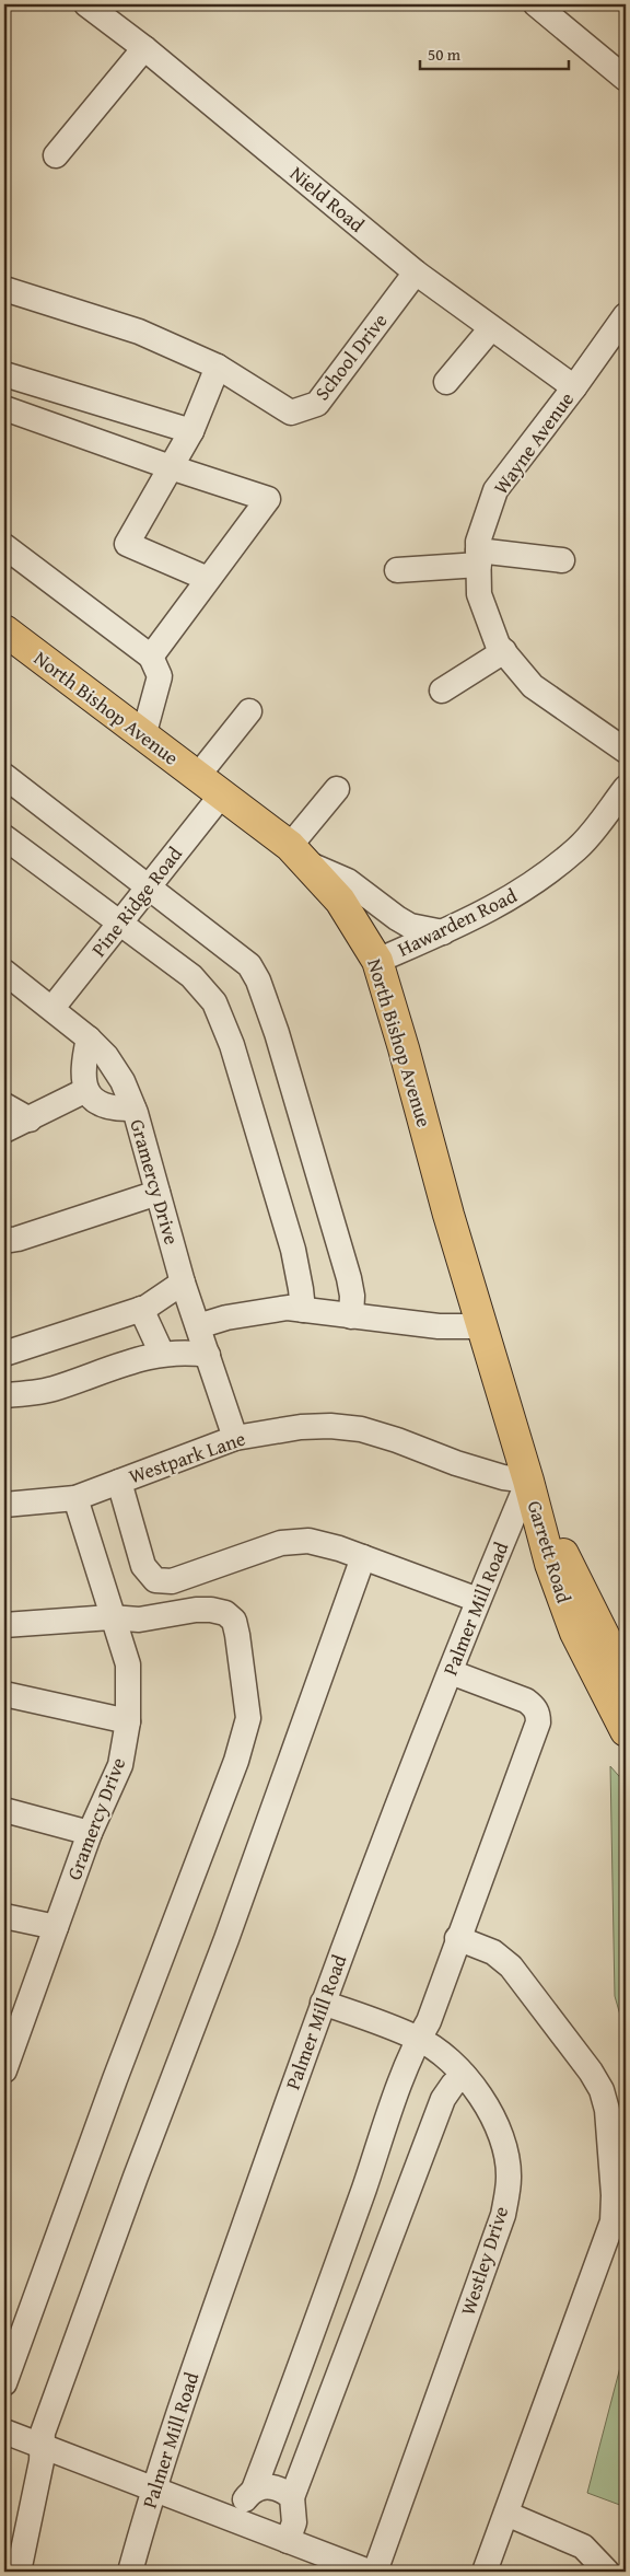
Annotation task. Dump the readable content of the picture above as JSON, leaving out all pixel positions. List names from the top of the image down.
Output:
{
  "streets": {
    "main road": ["North Bishop Avenue", "Garrett Road"],
    "street": [
      "Nield Road",
      "School Drive",
      "Wayne Avenue",
      "Pine Ridge Road",
      "Hawarden Road",
      "Gramercy Drive",
      "Westpark Lane",
      "Palmer Mill Road",
      "Westley Drive"
    ]
  },
  "crossings": [
    ["Nield Road", "School Drive"],
    ["Nield Road", "Wayne Avenue"],
    ["North Bishop Avenue", "Pine Ridge Road"],
    ["North Bishop Avenue", "Hawarden Road"],
    ["North Bishop Avenue", "Westpark Lane"],
    ["North Bishop Avenue", "Garrett Road"],
    ["North Bishop Avenue", "Palmer Mill Road"],
    ["Pine Ridge Road", "Gramercy Drive"],
    ["Gramercy Drive", "Westpark Lane"],
    ["Westpark Lane", "Garrett Road"],
    ["Westpark Lane", "Palmer Mill Road"],
    ["Garrett Road", "Palmer Mill Road"],
    ["Palmer Mill Road", "Westley Drive"]
  ],
  "scale_bar": "50 m"
}
